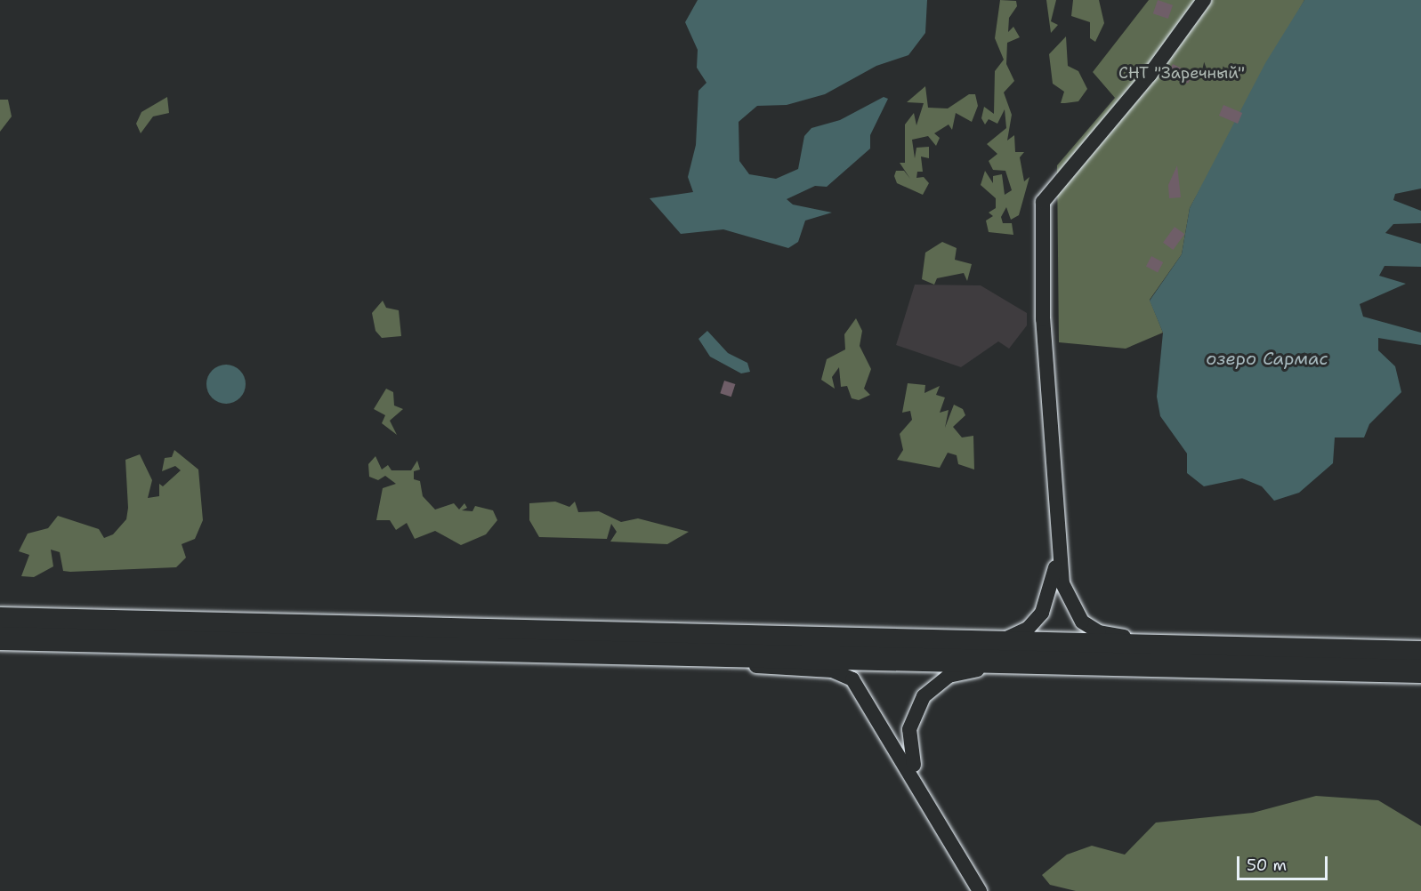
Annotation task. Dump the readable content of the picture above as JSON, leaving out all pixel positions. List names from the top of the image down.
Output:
{
  "water": ["озеро Сармас"],
  "parks": ["СНТ \"Заречный\""],
  "scale_bar": "50 m"
}
